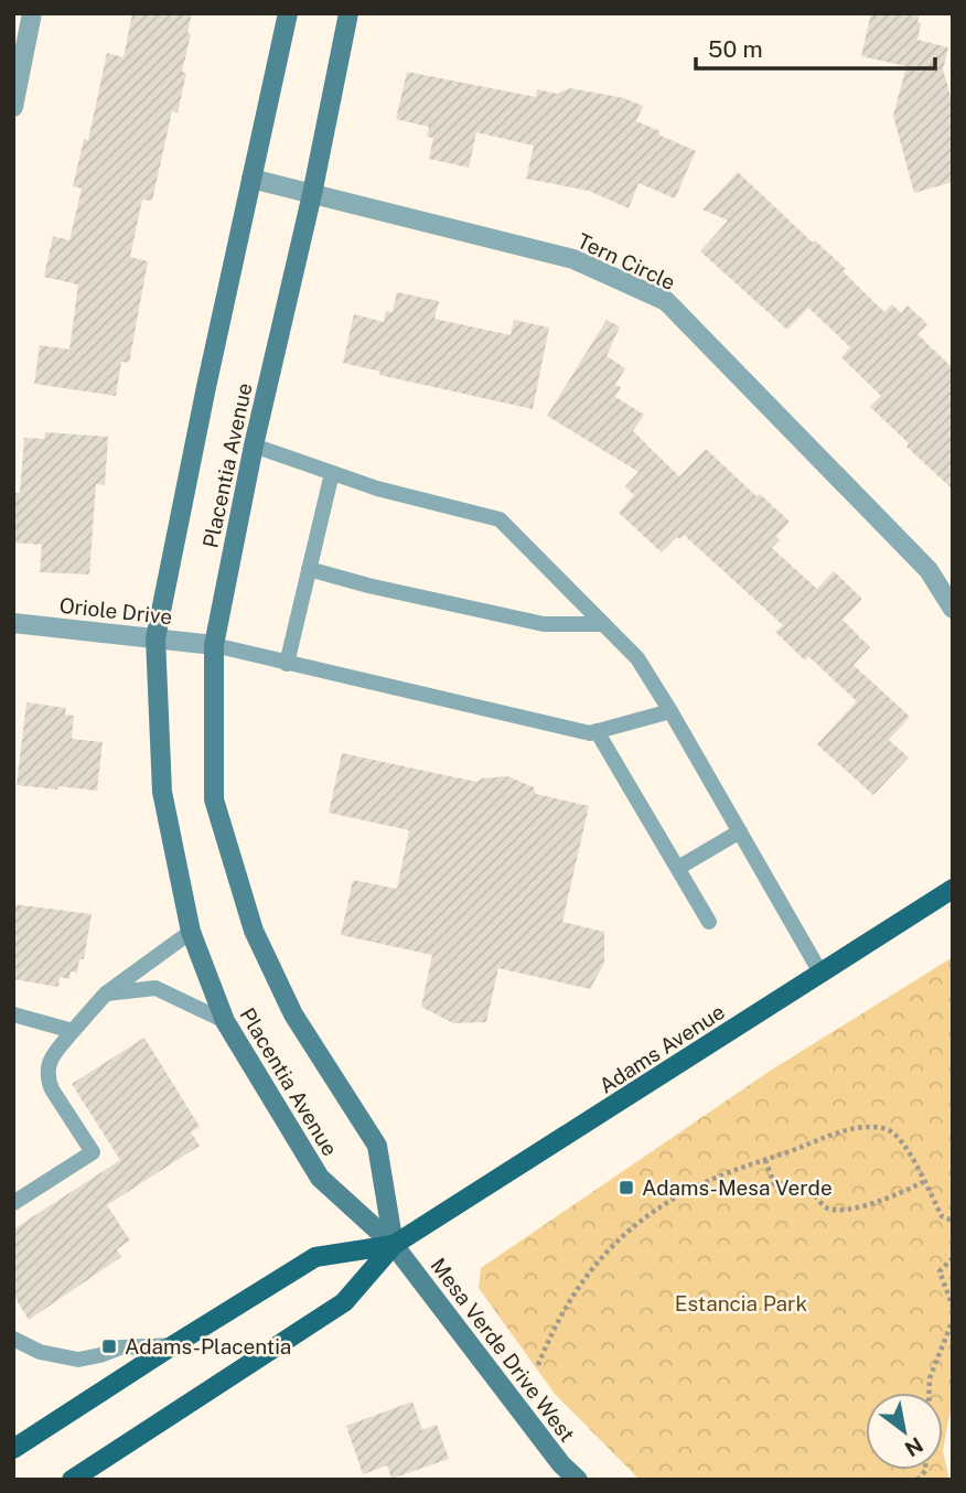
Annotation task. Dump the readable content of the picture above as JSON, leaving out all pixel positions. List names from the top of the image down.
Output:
{
  "streets": {
    "main road": ["Placentia Avenue", "Adams Avenue", "Mesa Verde Drive West"],
    "street": ["Tern Circle", "Oriole Drive"]
  },
  "crossings": [
    ["Tern Circle", "Placentia Avenue"],
    ["Placentia Avenue", "Oriole Drive"],
    ["Placentia Avenue", "Adams Avenue"],
    ["Placentia Avenue", "Mesa Verde Drive West"],
    ["Adams Avenue", "Mesa Verde Drive West"]
  ],
  "parks": ["Estancia Park"],
  "places": {
    "transit": ["Adams-Mesa Verde", "Adams-Placentia"]
  },
  "scale_bar": "50 m",
  "north": "bottom right"
}
